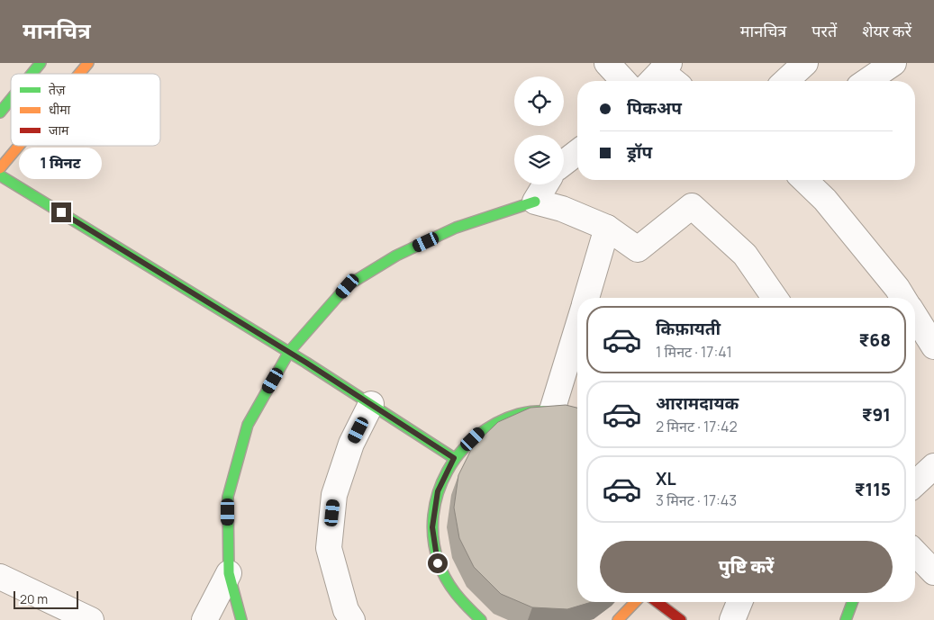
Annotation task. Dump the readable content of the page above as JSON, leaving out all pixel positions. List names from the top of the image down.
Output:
{
  "legend": ["तेज़", "धीमा", "जाम"],
  "scale_bar": "20 m",
  "page": {
    "header": "मानचित्र",
    "nav": ["मानचित्र", "परतें", "शेयर करें"],
    "banner": ["पिकअप", "ड्रॉप"],
    "bubble": "1 मिनट",
    "list": [
      {
        "name": "किफ़ायती",
        "note": "1 मिनट · 17:41",
        "value": "₹68"
      },
      {
        "name": "आरामदायक",
        "note": "2 मिनट · 17:42",
        "value": "₹91"
      },
      {
        "name": "XL",
        "note": "3 मिनट · 17:43",
        "value": "₹115"
      }
    ],
    "buttons": "पुष्टि करें",
    "scale": "20 m"
  }
}
